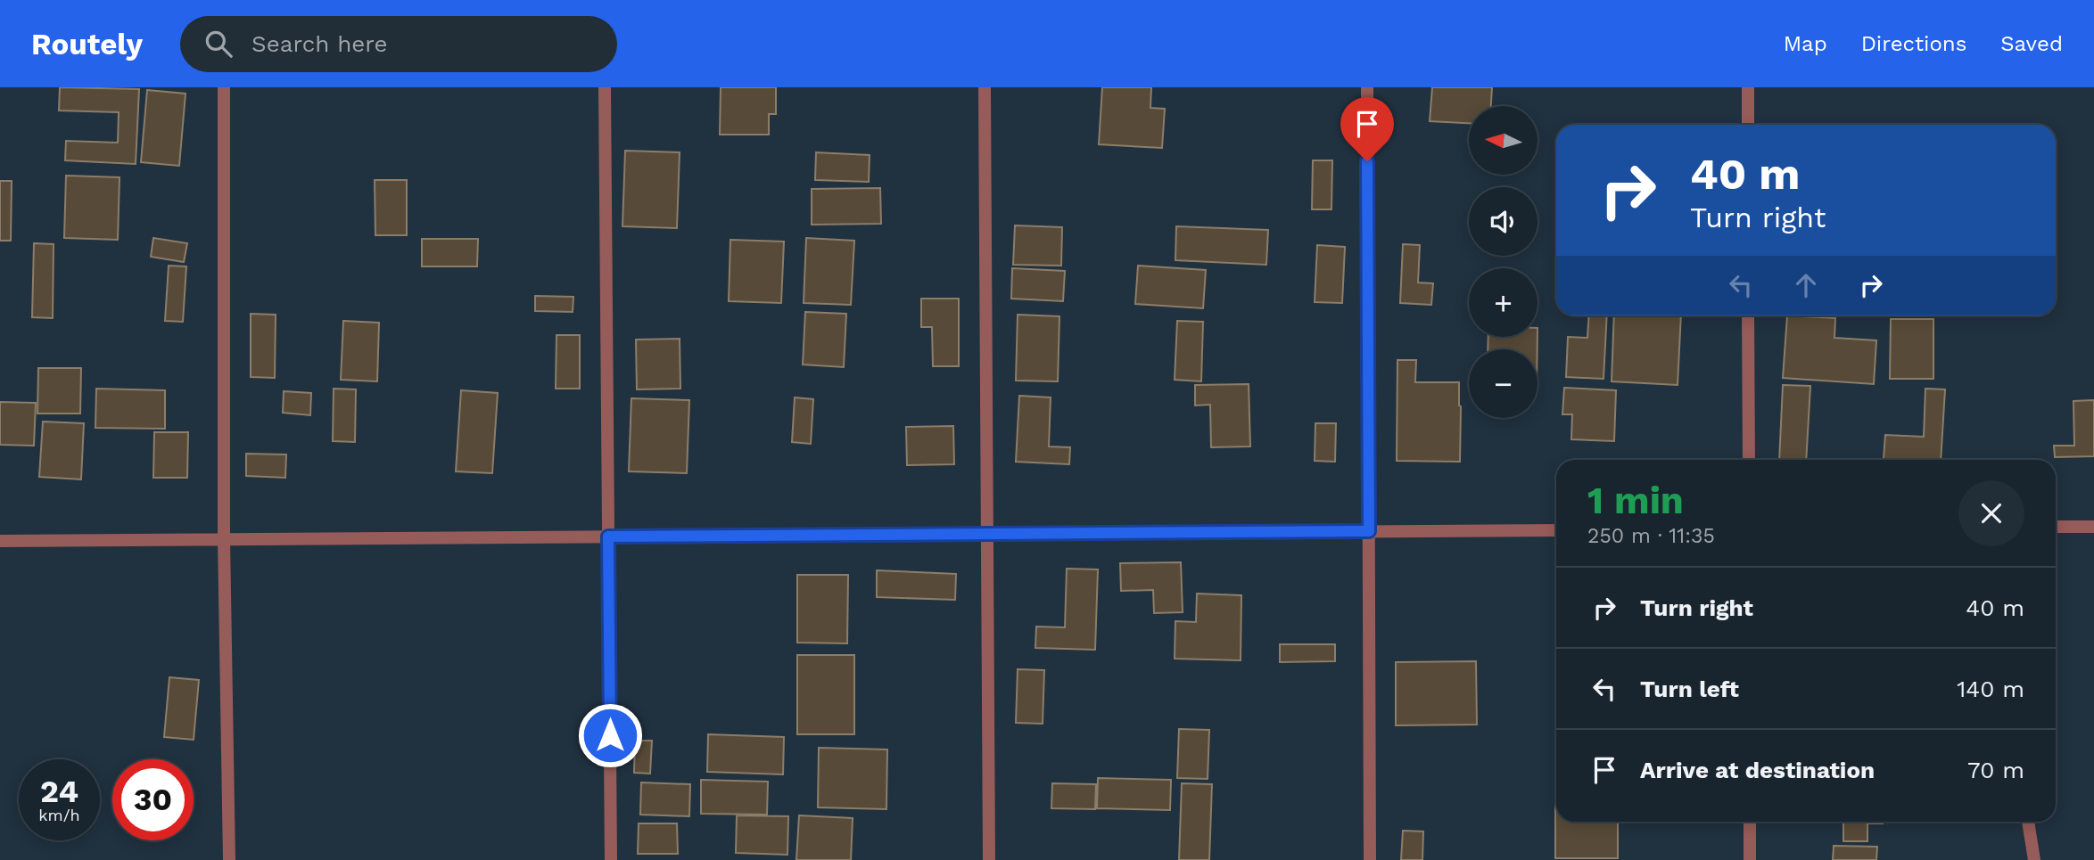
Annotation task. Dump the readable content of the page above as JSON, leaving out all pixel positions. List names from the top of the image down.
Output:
{
  "north": "left",
  "page": {
    "header": "Routely",
    "search": "Search here",
    "nav": ["Map", "Directions", "Saved"],
    "map_buttons": ["+", "−"],
    "turn": ["40 m", "Turn right"],
    "heading": ["1 min", "250 m · 11:35"],
    "list": [
      {
        "name": "Turn right",
        "value": "40 m"
      },
      {
        "name": "Turn left",
        "value": "140 m"
      },
      {
        "name": "Arrive at destination",
        "value": "70 m"
      }
    ],
    "speed": "24 km/h",
    "limit": "30"
  }
}
